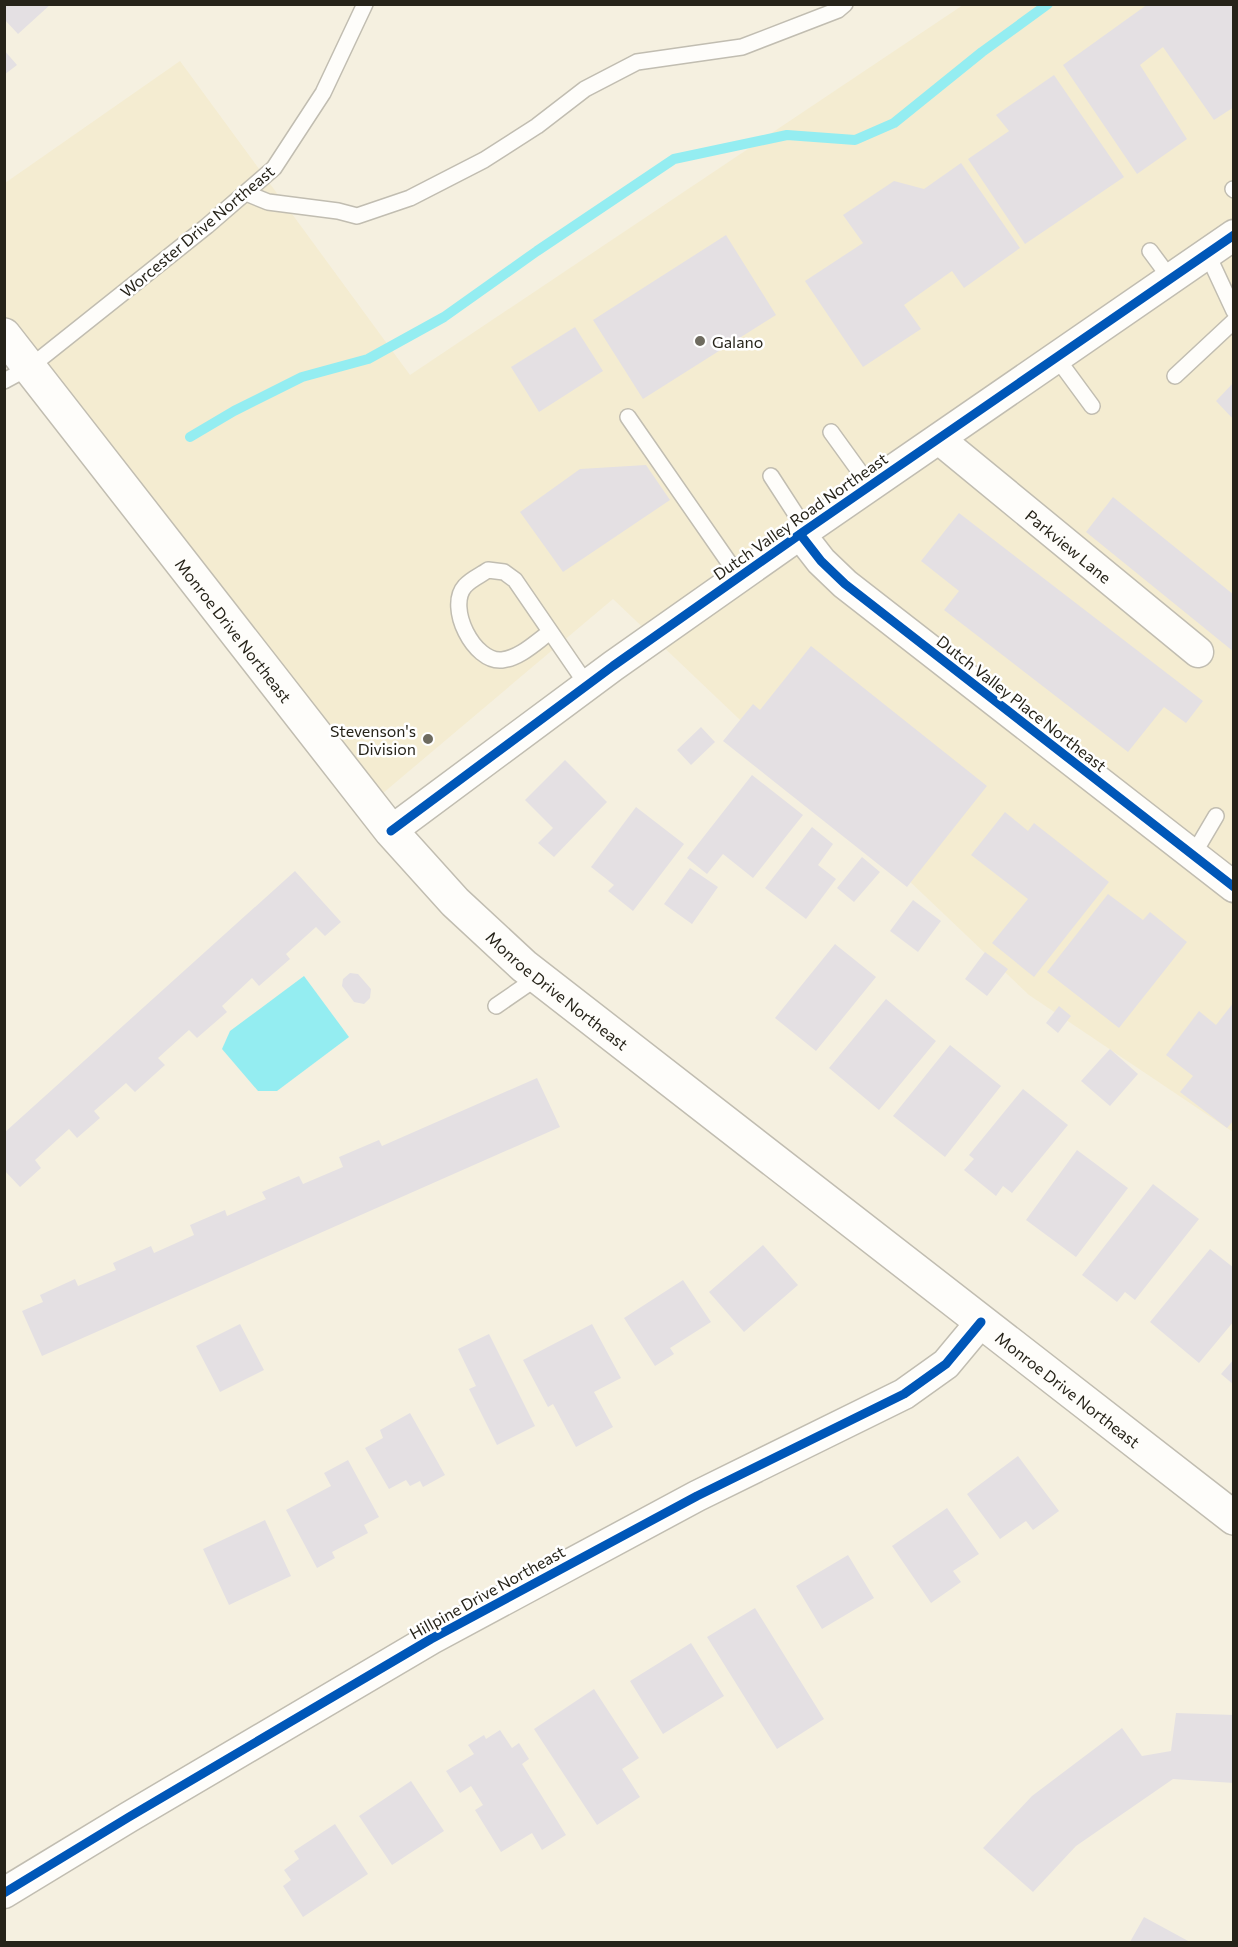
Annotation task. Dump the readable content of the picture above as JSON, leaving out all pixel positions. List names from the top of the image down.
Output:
{
  "streets": {
    "main road": ["Monroe Drive Northeast"],
    "street": [
      "Dutch Valley Road Northeast",
      "Parkview Lane",
      "Dutch Valley Place Northeast",
      "Hillpine Drive Northeast"
    ],
    "lane": ["Worcester Drive Northeast"]
  },
  "crossings": [
    ["Worcester Drive Northeast", "Monroe Drive Northeast"],
    ["Dutch Valley Road Northeast", "Parkview Lane"],
    ["Dutch Valley Road Northeast", "Monroe Drive Northeast"],
    ["Dutch Valley Road Northeast", "Dutch Valley Place Northeast"],
    ["Monroe Drive Northeast", "Hillpine Drive Northeast"]
  ],
  "places": ["Galano", "Stevenson's Division"]
}
